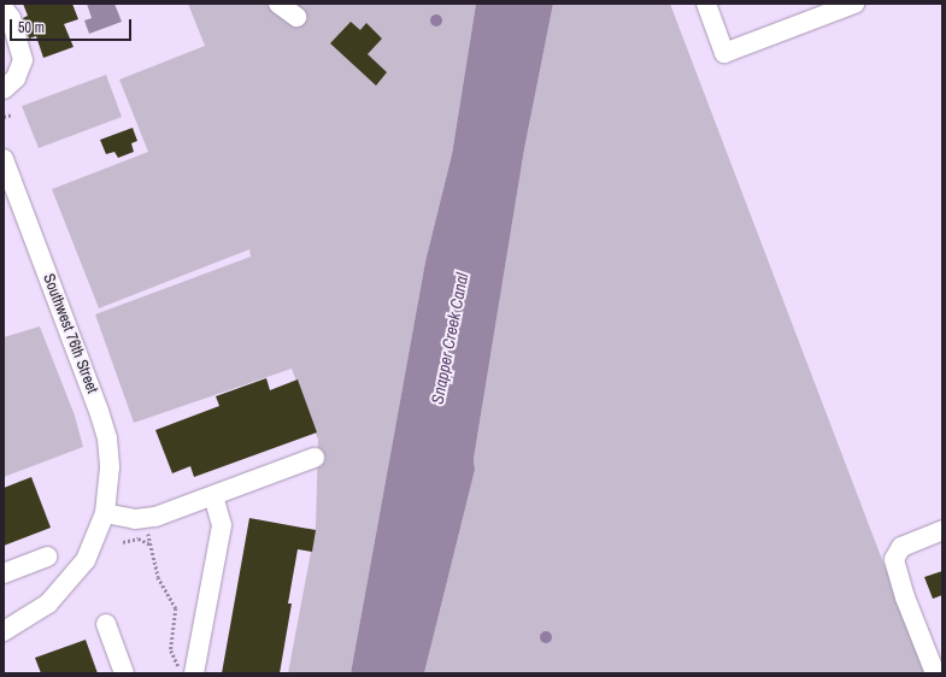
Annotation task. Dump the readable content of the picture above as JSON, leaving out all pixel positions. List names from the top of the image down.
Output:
{
  "streets": {
    "street": ["Southwest 76th Street"]
  },
  "water": ["Snapper Creek Canal"],
  "scale_bar": "50 m"
}
